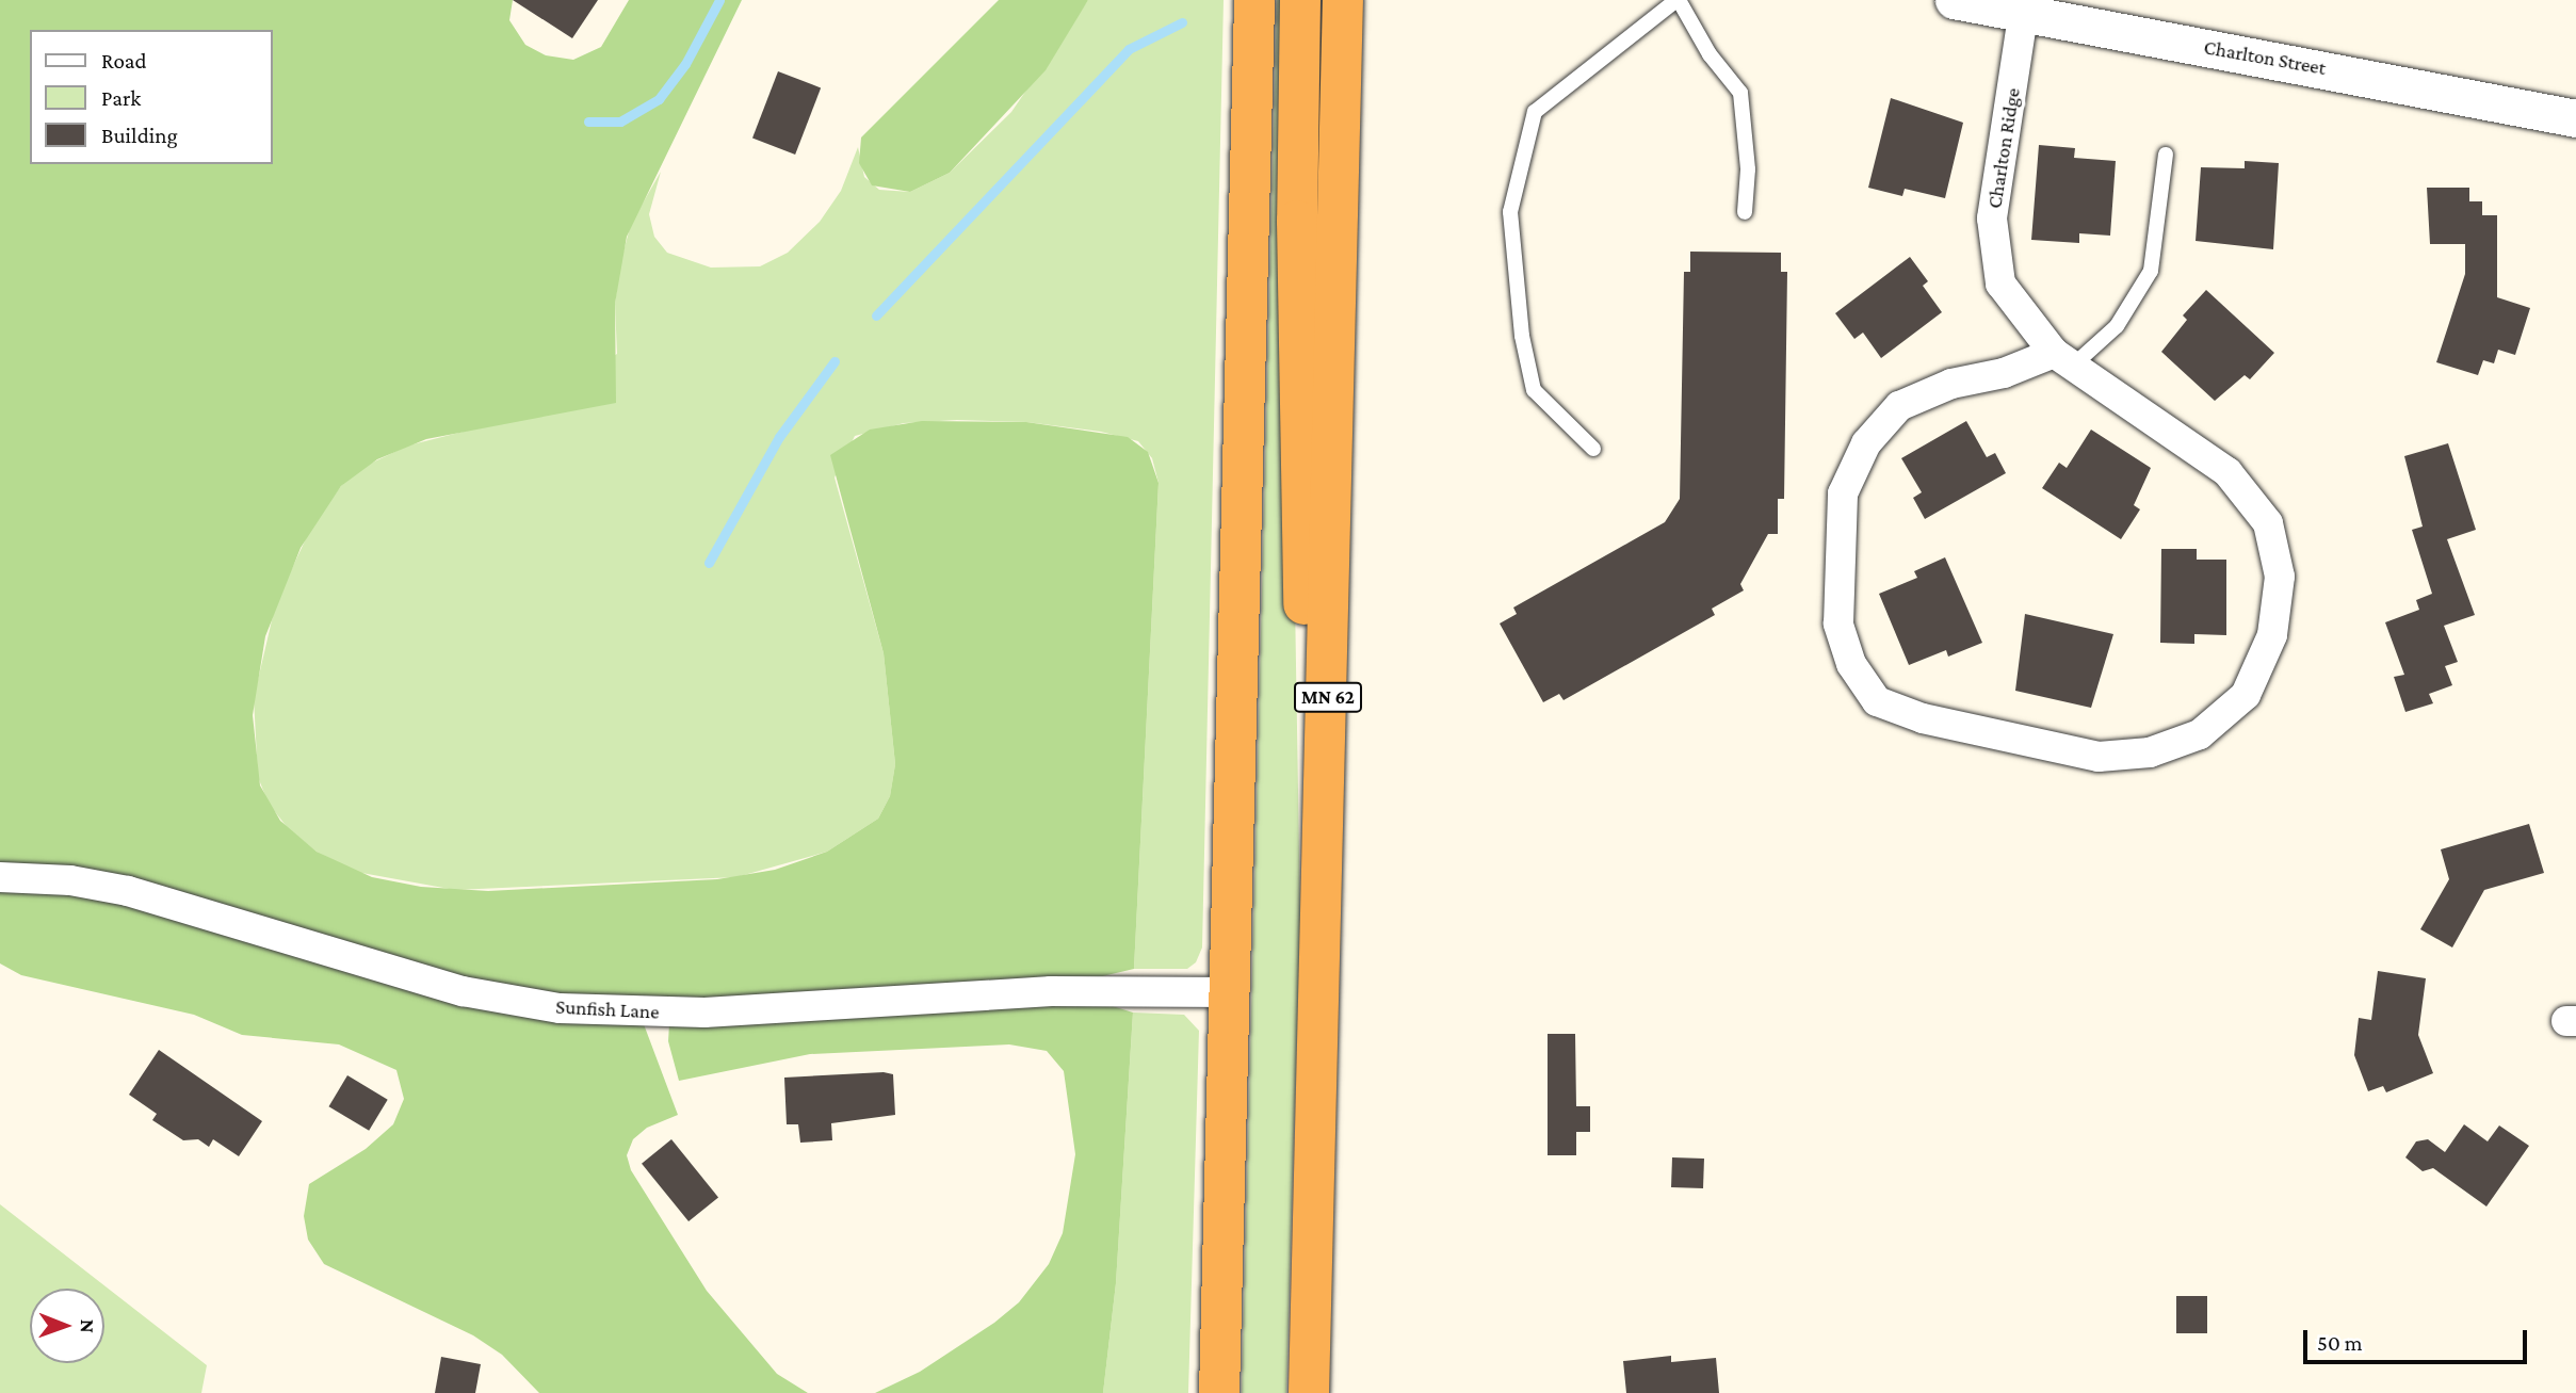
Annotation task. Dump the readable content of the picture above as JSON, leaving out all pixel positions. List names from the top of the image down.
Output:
{
  "streets": {
    "highway": ["MN 62"],
    "street": ["Charlton Street", "Charlton Ridge", "Sunfish Lane"]
  },
  "crossings": [
    ["Charlton Street", "Charlton Ridge"]
  ],
  "legend": ["Road", "Park", "Building"],
  "scale_bar": "50 m",
  "north": "right"
}
